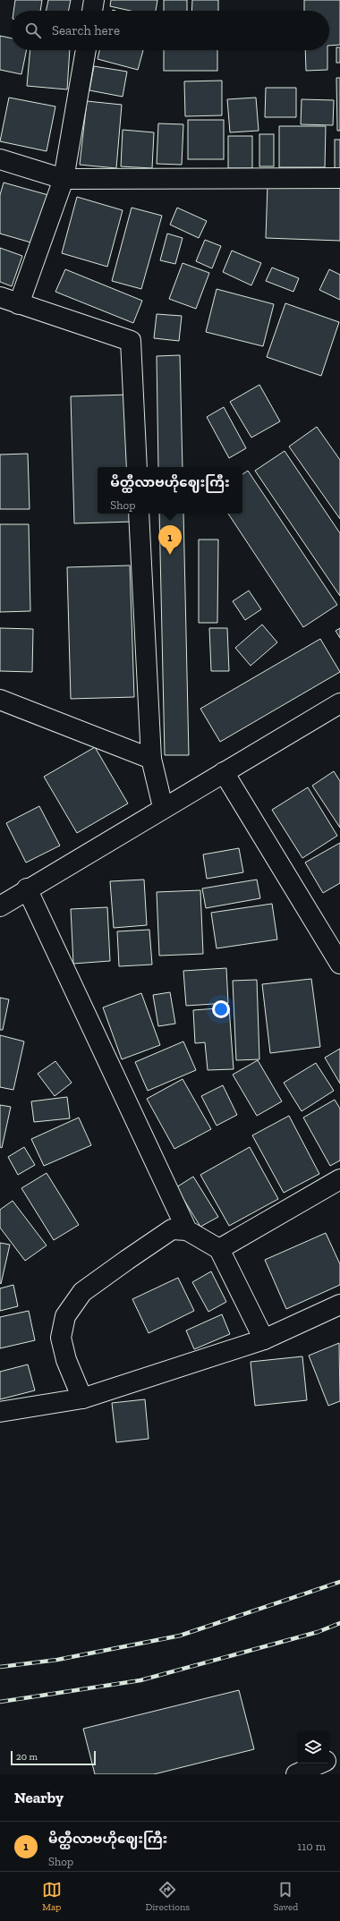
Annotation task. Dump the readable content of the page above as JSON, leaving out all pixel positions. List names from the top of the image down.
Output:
{
  "scale_bar": "20 m",
  "page": {
    "search": "Search here",
    "popup": ["မိတ္ထီလာဗဟိုဈေးကြီး", "Shop"],
    "pins": "1",
    "scale": "20 m",
    "heading": "Nearby",
    "list": [
      {
        "mark": "1",
        "name": "မိတ္ထီလာဗဟိုဈေးကြီး",
        "note": "Shop",
        "value": "110 m"
      }
    ],
    "nav": ["Map", "Directions", "Saved"]
  }
}
